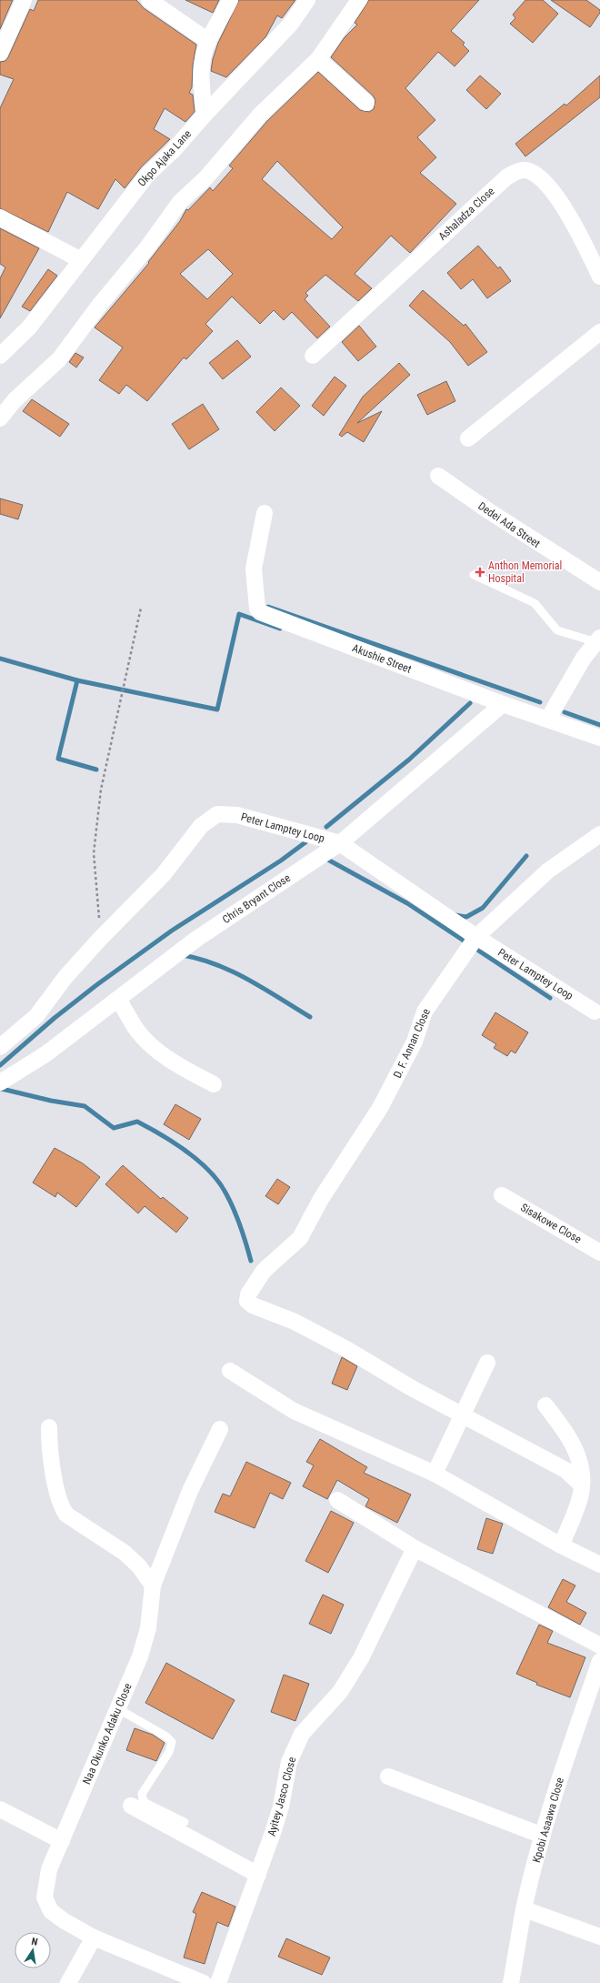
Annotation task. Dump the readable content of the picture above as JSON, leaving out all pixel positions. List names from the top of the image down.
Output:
{
  "streets": {
    "street": [
      "Okpo Ajaka Lane",
      "Ashaladza Close",
      "Dedei Ada Street",
      "Akushie Street",
      "Peter Lamptey Loop",
      "Chris Bryant Close",
      "D. F. Annan Close",
      "Sisakowe Close",
      "Naa Okunko Adaku Close",
      "Ayitey Jasco Close",
      "Kpobi Asaawa Close"
    ]
  },
  "crossings": [
    ["Akushie Street", "Chris Bryant Close"],
    ["Peter Lamptey Loop", "Chris Bryant Close"],
    ["Peter Lamptey Loop", "D. F. Annan Close"]
  ],
  "places": {
    "health": ["Anthon Memorial Hospital"]
  },
  "north": "top"
}
